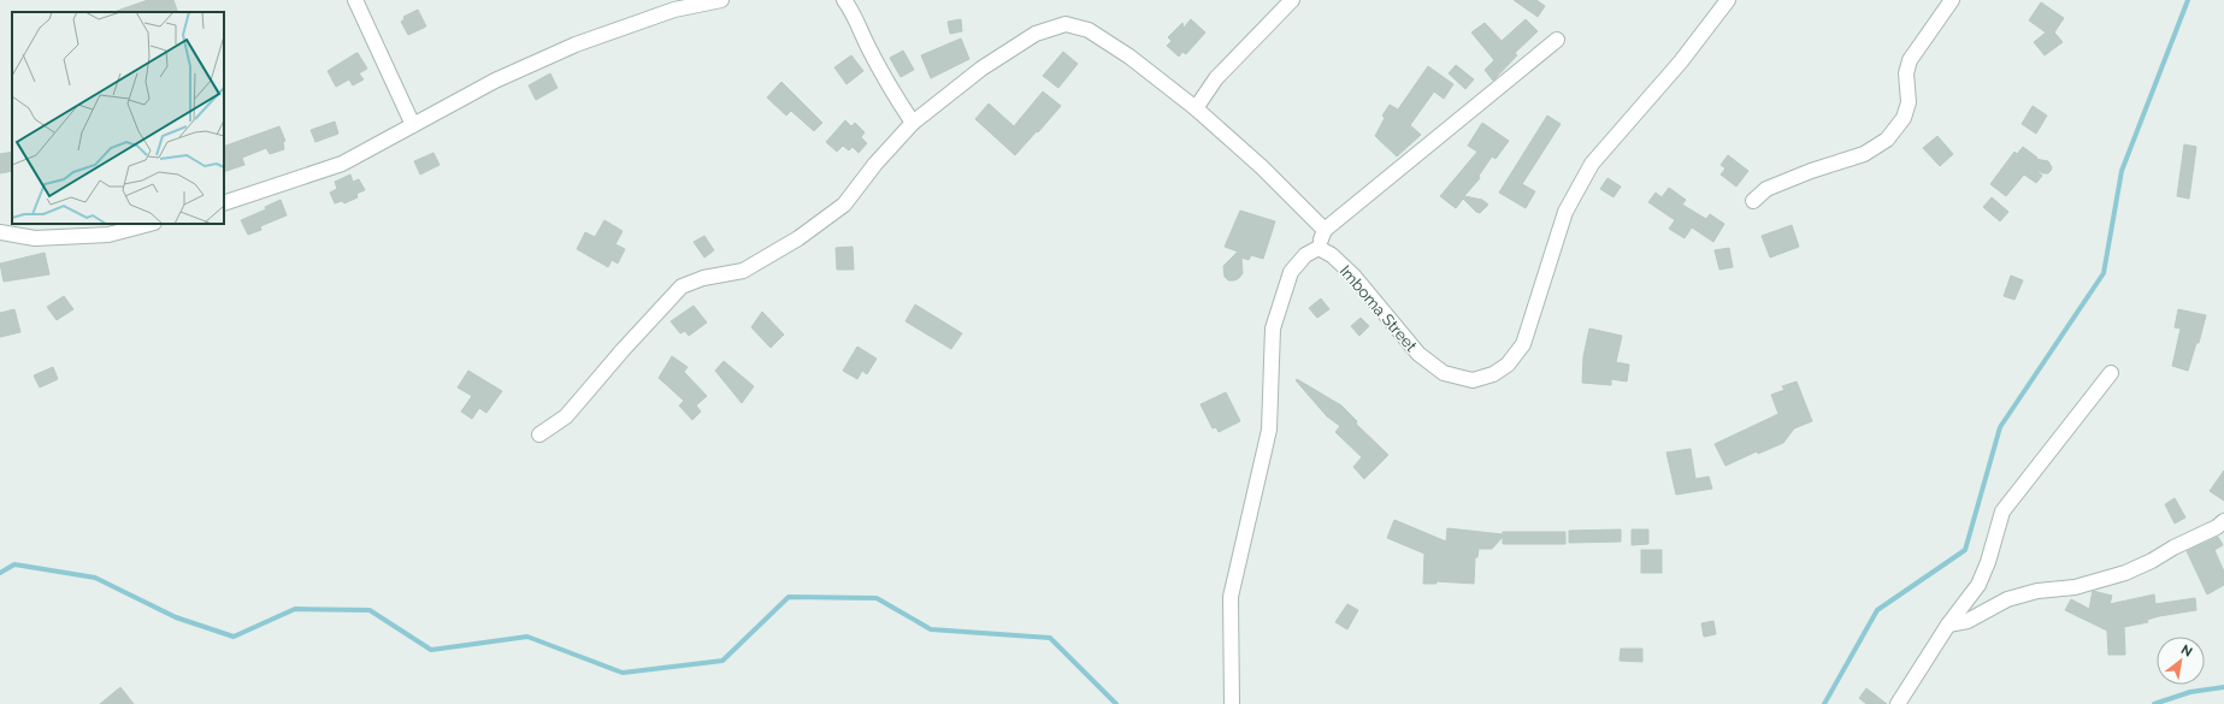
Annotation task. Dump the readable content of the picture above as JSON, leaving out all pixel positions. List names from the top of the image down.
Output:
{
  "streets": {
    "street": ["Imboma Street"]
  },
  "north": "top right"
}
